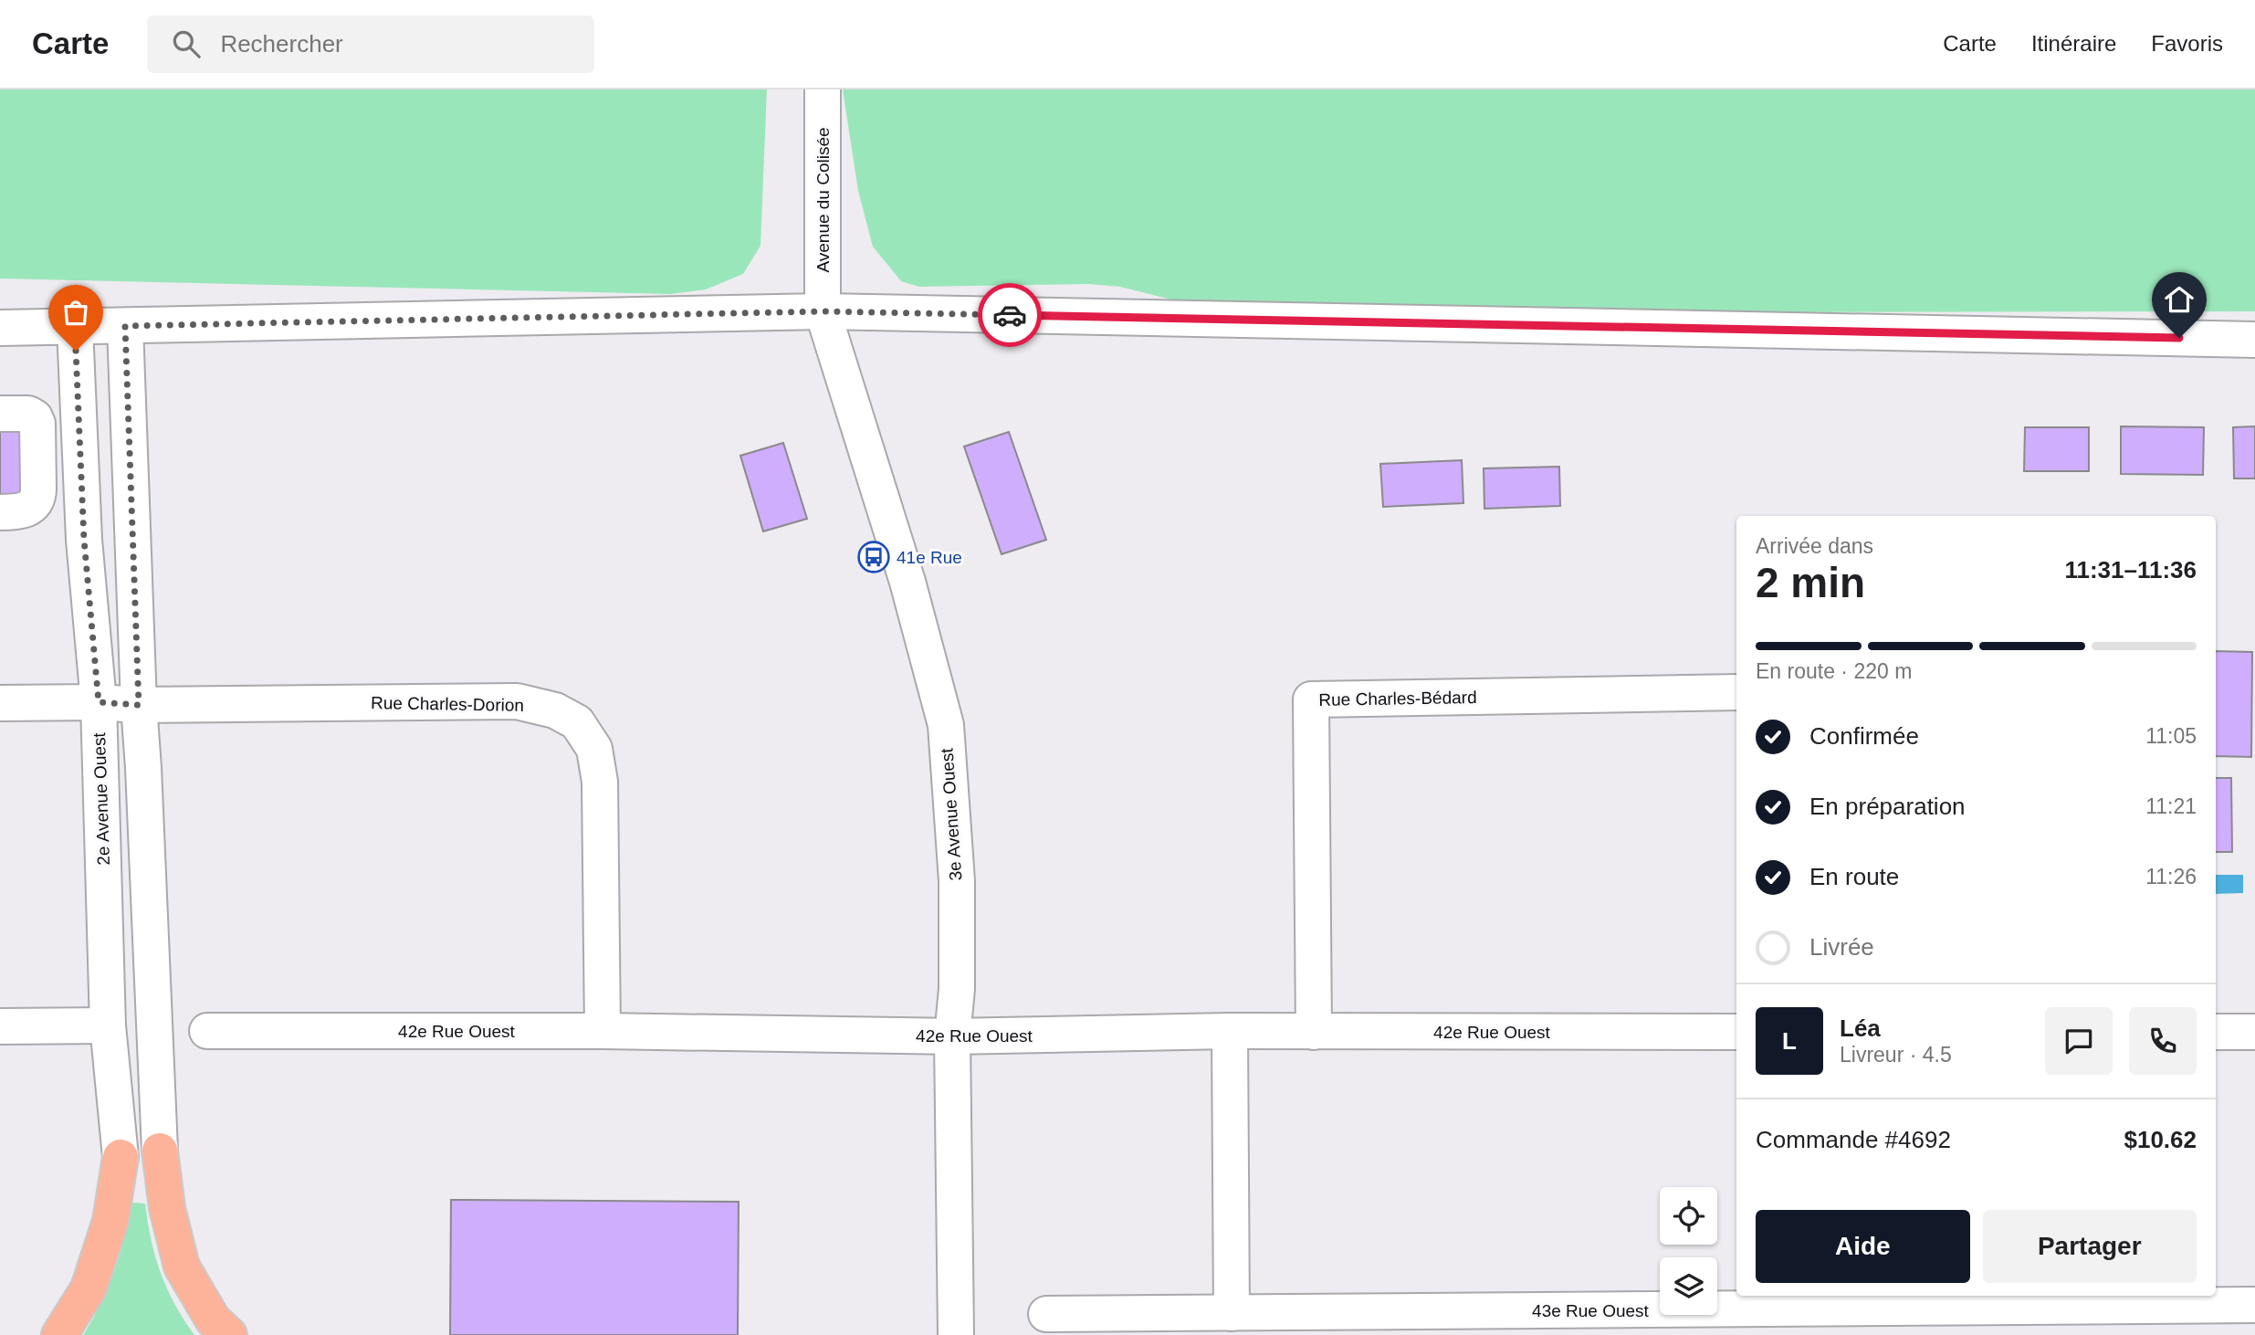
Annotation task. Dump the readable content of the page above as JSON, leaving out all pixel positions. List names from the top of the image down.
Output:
{
  "streets": {
    "street": [
      "Avenue du Colisée",
      "Rue Charles-Bédard",
      "Rue Charles-Dorion",
      "2e Avenue Ouest",
      "3e Avenue Ouest",
      "42e Rue Ouest",
      "43e Rue Ouest"
    ]
  },
  "crossings": [
    ["Avenue du Colisée", "3e Avenue Ouest"],
    ["Rue Charles-Bédard", "42e Rue Ouest"],
    ["Rue Charles-Dorion", "2e Avenue Ouest"],
    ["Rue Charles-Dorion", "42e Rue Ouest"],
    ["3e Avenue Ouest", "42e Rue Ouest"]
  ],
  "places": {
    "bus stop": ["41e Rue"]
  },
  "page": {
    "header": "Carte",
    "search": "Rechercher",
    "nav": ["Carte", "Itinéraire", "Favoris"],
    "heading": ["2 min", "Arrivée dans", "11:31–11:36"],
    "panel": [
      "Léa",
      "Livreur · 4.5",
      "Commande #4692",
      "$10.62"
    ],
    "bar": "En route · 220 m",
    "list": [
      ["Confirmée", "11:05"],
      ["En préparation", "11:21"],
      ["En route", "11:26"],
      "Livrée"
    ],
    "round": "L",
    "buttons": ["Aide", "Partager"]
  }
}
